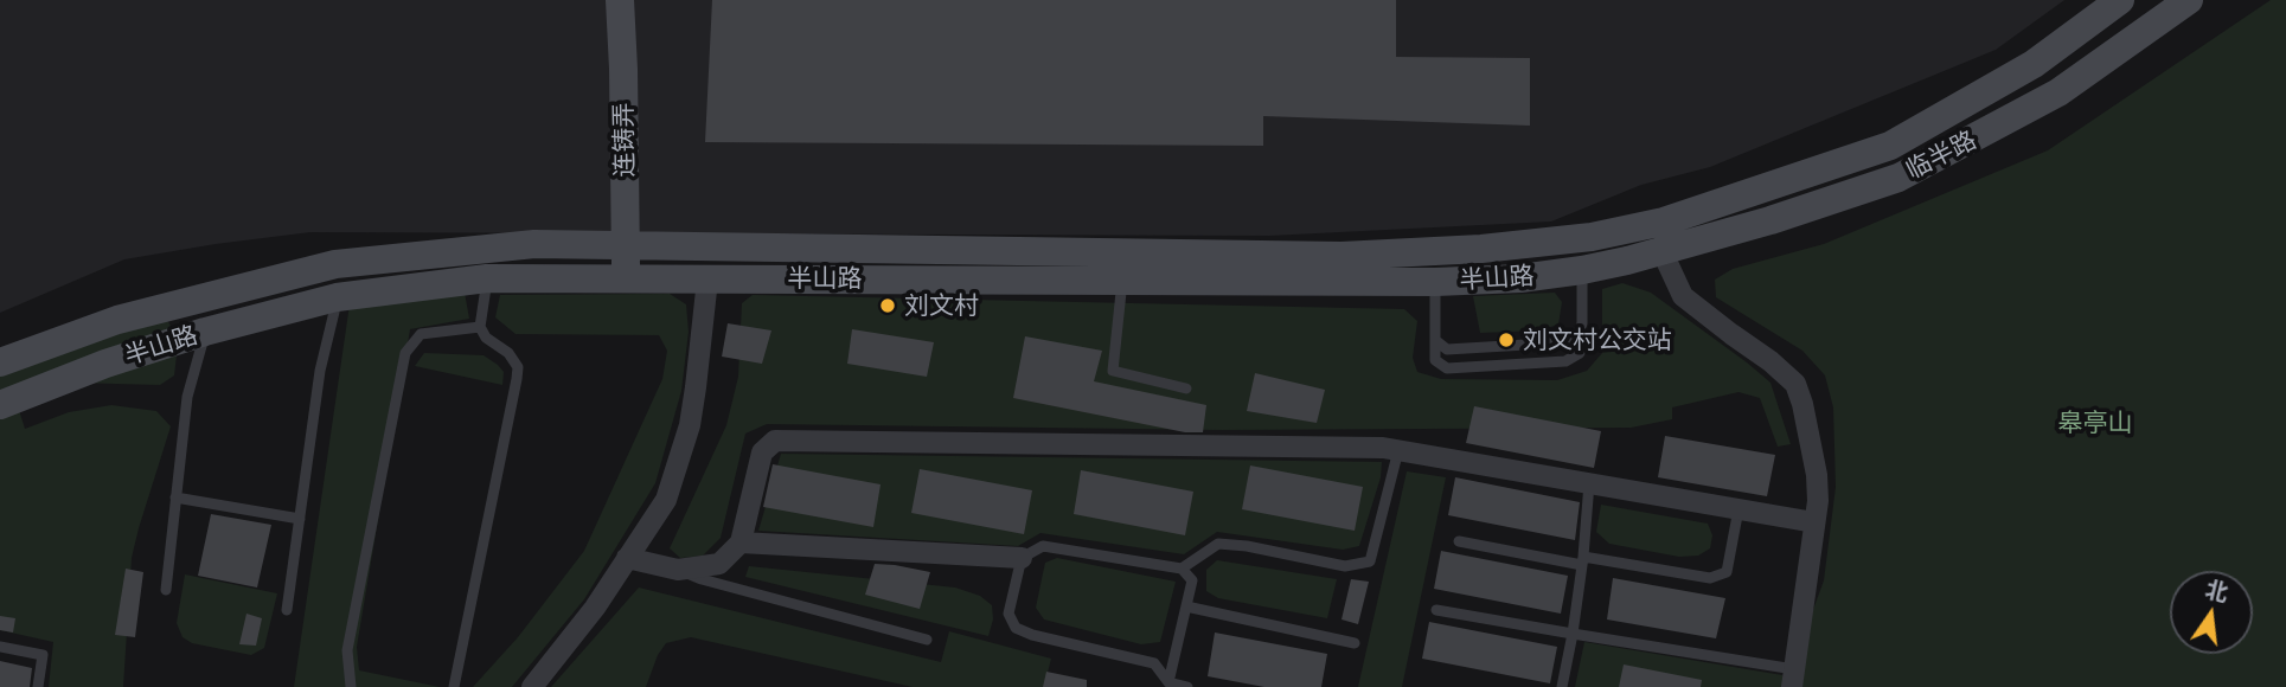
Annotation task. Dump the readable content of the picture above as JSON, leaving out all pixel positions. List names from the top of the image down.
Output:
{
  "streets": {
    "main road": ["连铸弄", "临半路", "半山路"]
  },
  "crossings": [
    ["连铸弄", "半山路"],
    ["临半路", "半山路"]
  ],
  "parks": ["皋亭山"],
  "places": ["刘文村", "刘文村公交站"],
  "north": "top"
}
